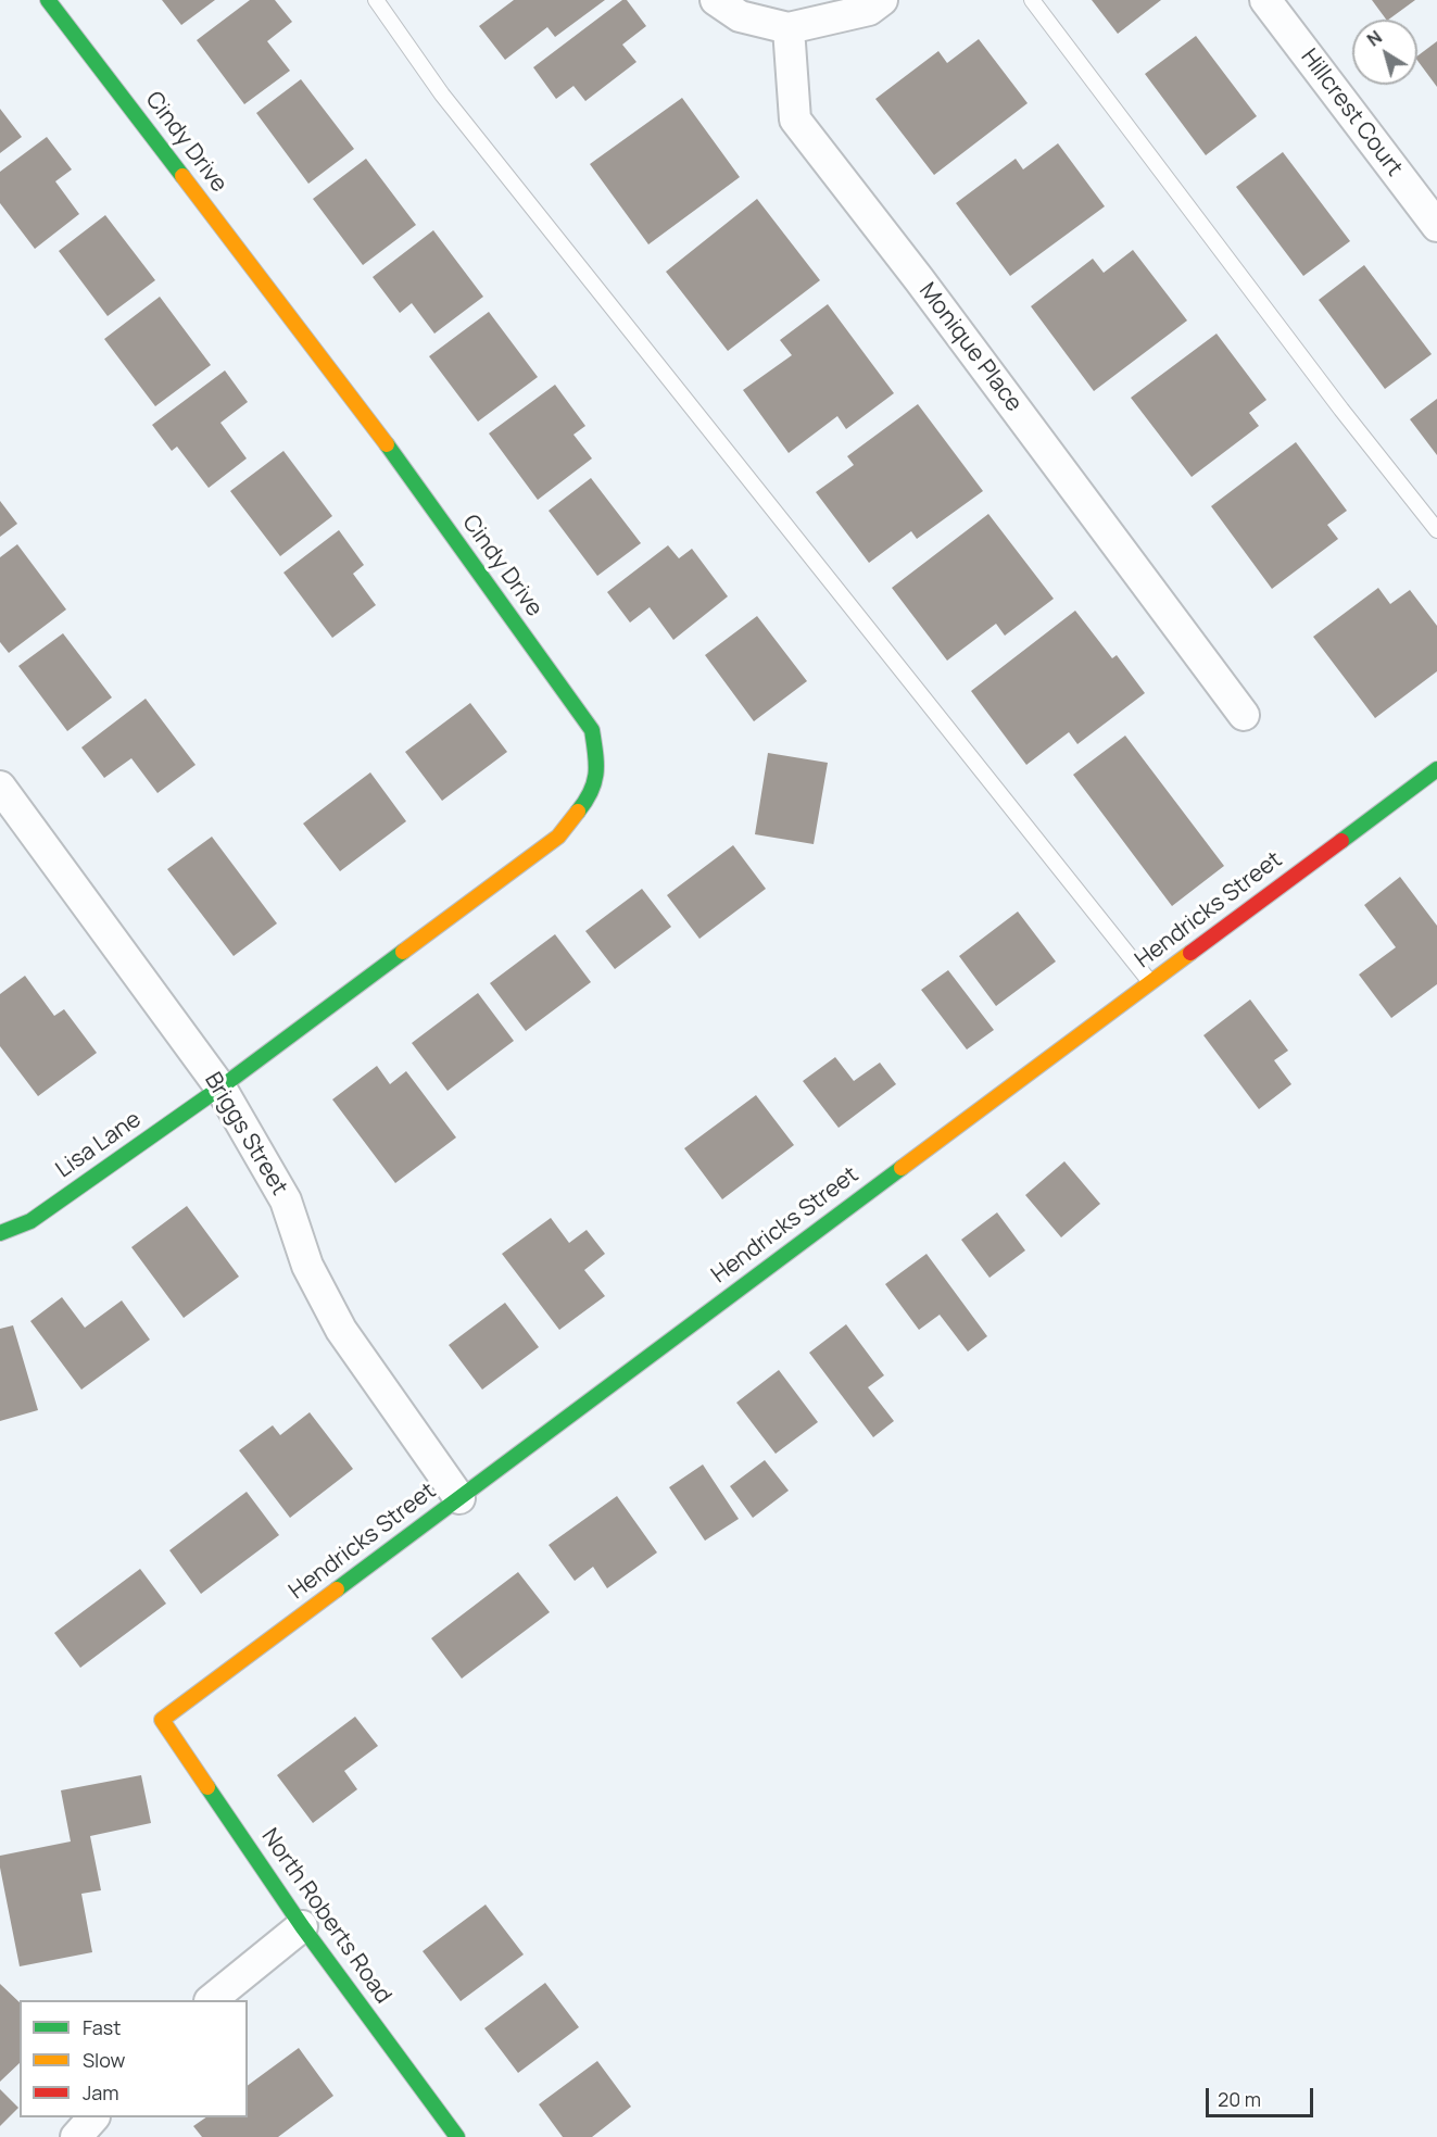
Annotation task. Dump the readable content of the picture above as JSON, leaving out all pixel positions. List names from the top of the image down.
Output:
{
  "streets": {
    "street": [
      "Hillcrest Court",
      "Cindy Drive",
      "Monique Place",
      "Hendricks Street",
      "Briggs Street",
      "Lisa Lane",
      "North Roberts Road"
    ]
  },
  "crossings": [
    ["Cindy Drive", "Briggs Street"],
    ["Cindy Drive", "Lisa Lane"],
    ["Hendricks Street", "Briggs Street"],
    ["Hendricks Street", "North Roberts Road"],
    ["Briggs Street", "Lisa Lane"]
  ],
  "legend": ["Fast", "Slow", "Jam"],
  "scale_bar": "20 m",
  "north": "top left"
}
